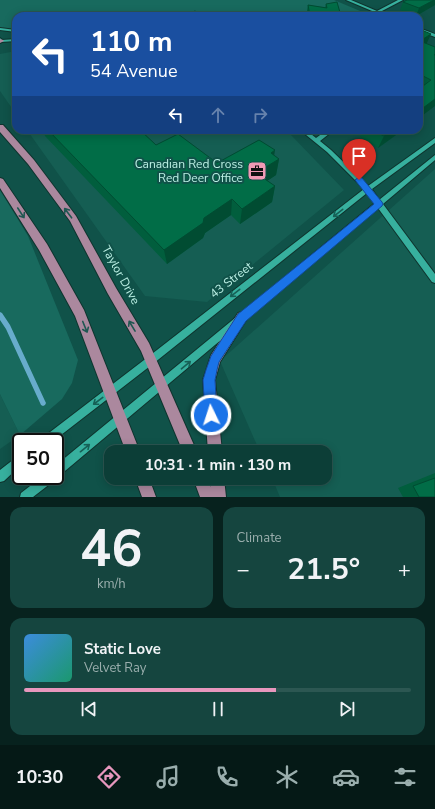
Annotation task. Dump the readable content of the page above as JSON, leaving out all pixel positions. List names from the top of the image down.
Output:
{
  "streets": {
    "main road": ["Taylor Drive"],
    "street": ["43 Street"]
  },
  "crossings": [
    ["Taylor Drive", "43 Street"]
  ],
  "places": {
    "office": ["Canadian Red Cross Red Deer Office"]
  },
  "page": {
    "turn": ["110 m", "54 Avenue"],
    "limit": "50",
    "trip": "10:31 · 1 min · 130 m",
    "tile": [
      ["46", "km/h"],
      "Climate"
    ],
    "heat": ["−", "21.5°", "+"],
    "song": ["Static Love", "Velvet Ray"],
    "tabs": "10:30"
  }
}
